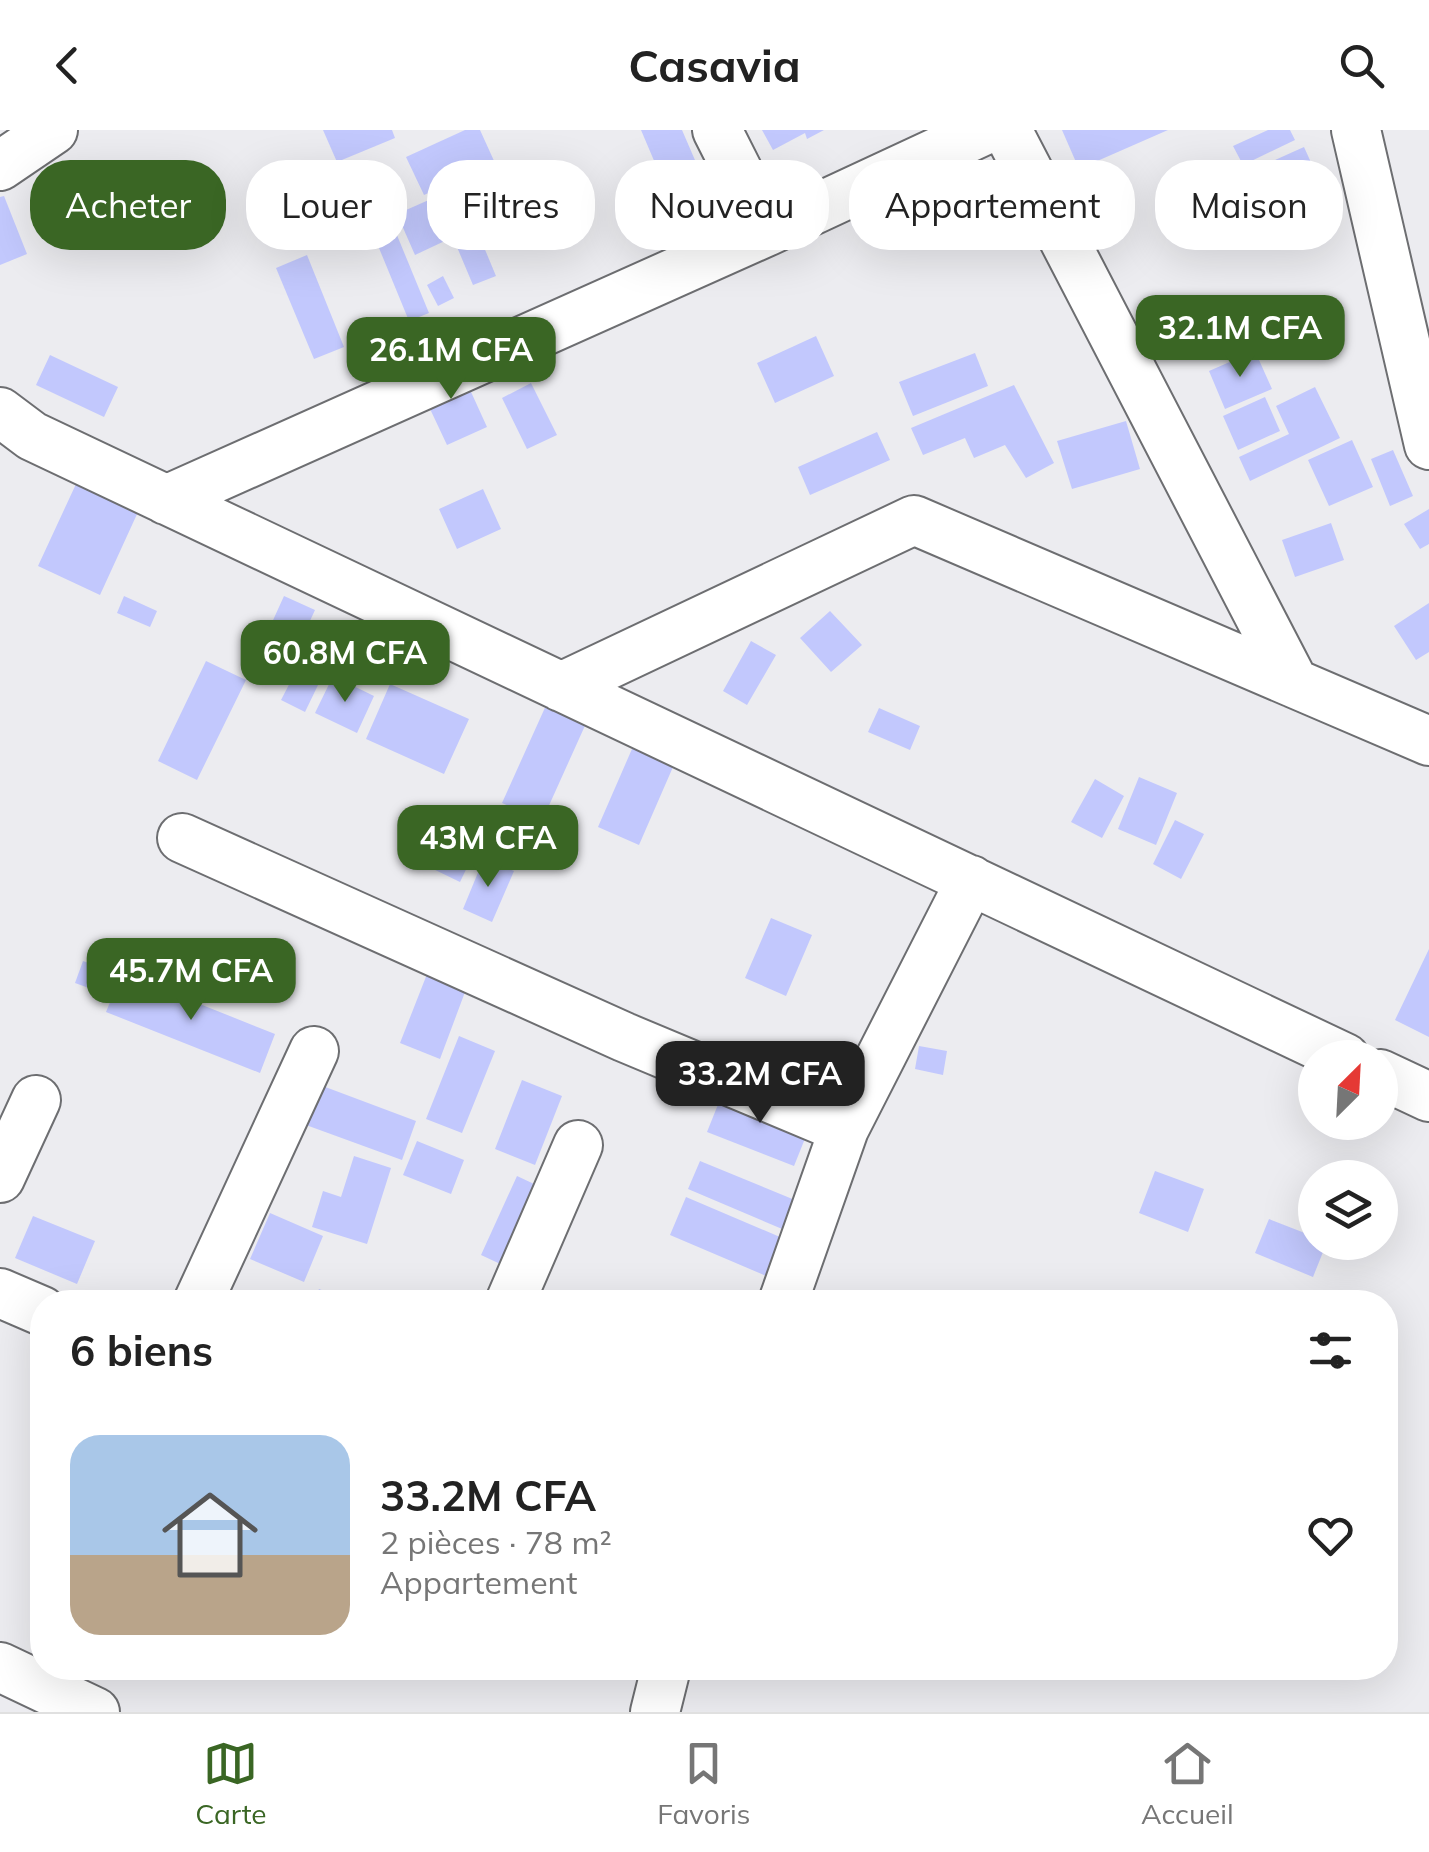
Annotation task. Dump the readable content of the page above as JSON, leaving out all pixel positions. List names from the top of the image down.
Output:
{
  "north": "top right",
  "page": {
    "header": "Casavia",
    "chip": [
      "Acheter",
      "Louer",
      "Filtres",
      "Nouveau",
      "Appartement",
      "Maison"
    ],
    "price": [
      "32.1M CFA",
      "26.1M CFA",
      "60.8M CFA",
      "43M CFA",
      "45.7M CFA",
      "33.2M CFA"
    ],
    "heading": "6 biens",
    "list": [
      {
        "name": "33.2M CFA",
        "note": "2 pièces · 78 m² · Appartement"
      }
    ],
    "tabs": ["Carte", "Favoris", "Accueil"]
  }
}
